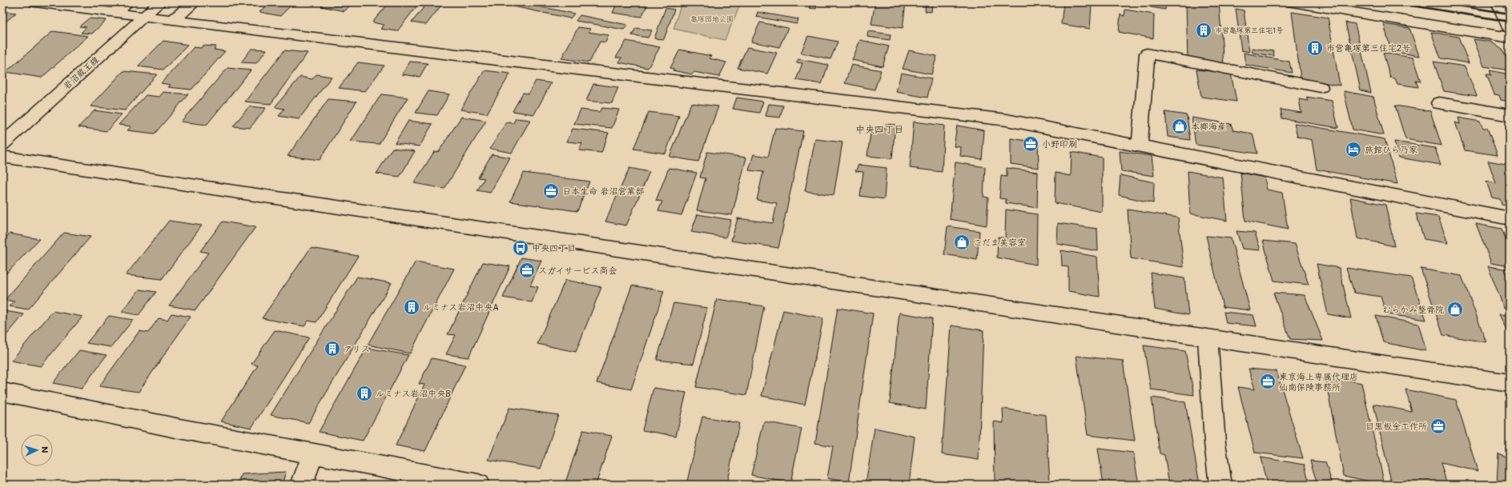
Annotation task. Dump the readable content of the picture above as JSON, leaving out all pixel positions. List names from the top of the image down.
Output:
{
  "streets": {
    "street": ["岩沼蔵王線"]
  },
  "districts": ["中央四丁目"],
  "parks": ["亀塚団地公園"],
  "places": {
    "building": [
      "市営亀塚第三住宅1号",
      "市営亀塚第三住宅2号",
      "ルミナス岩沼中央A",
      "アリス",
      "ルミナス岩沼中央B"
    ],
    "shop": ["本郷海産", "こだま美容室", "むらかみ整骨院"],
    "office": [
      "小野印刷",
      "日本生命 岩沼営業部",
      "スガイサービス商会",
      "東京海上専属代理店 仙南保険事務所",
      "目黒板金工作所"
    ],
    "hotel": ["旅館ひら乃家"],
    "bus stop": ["中央四丁目"]
  },
  "north": "right"
}
